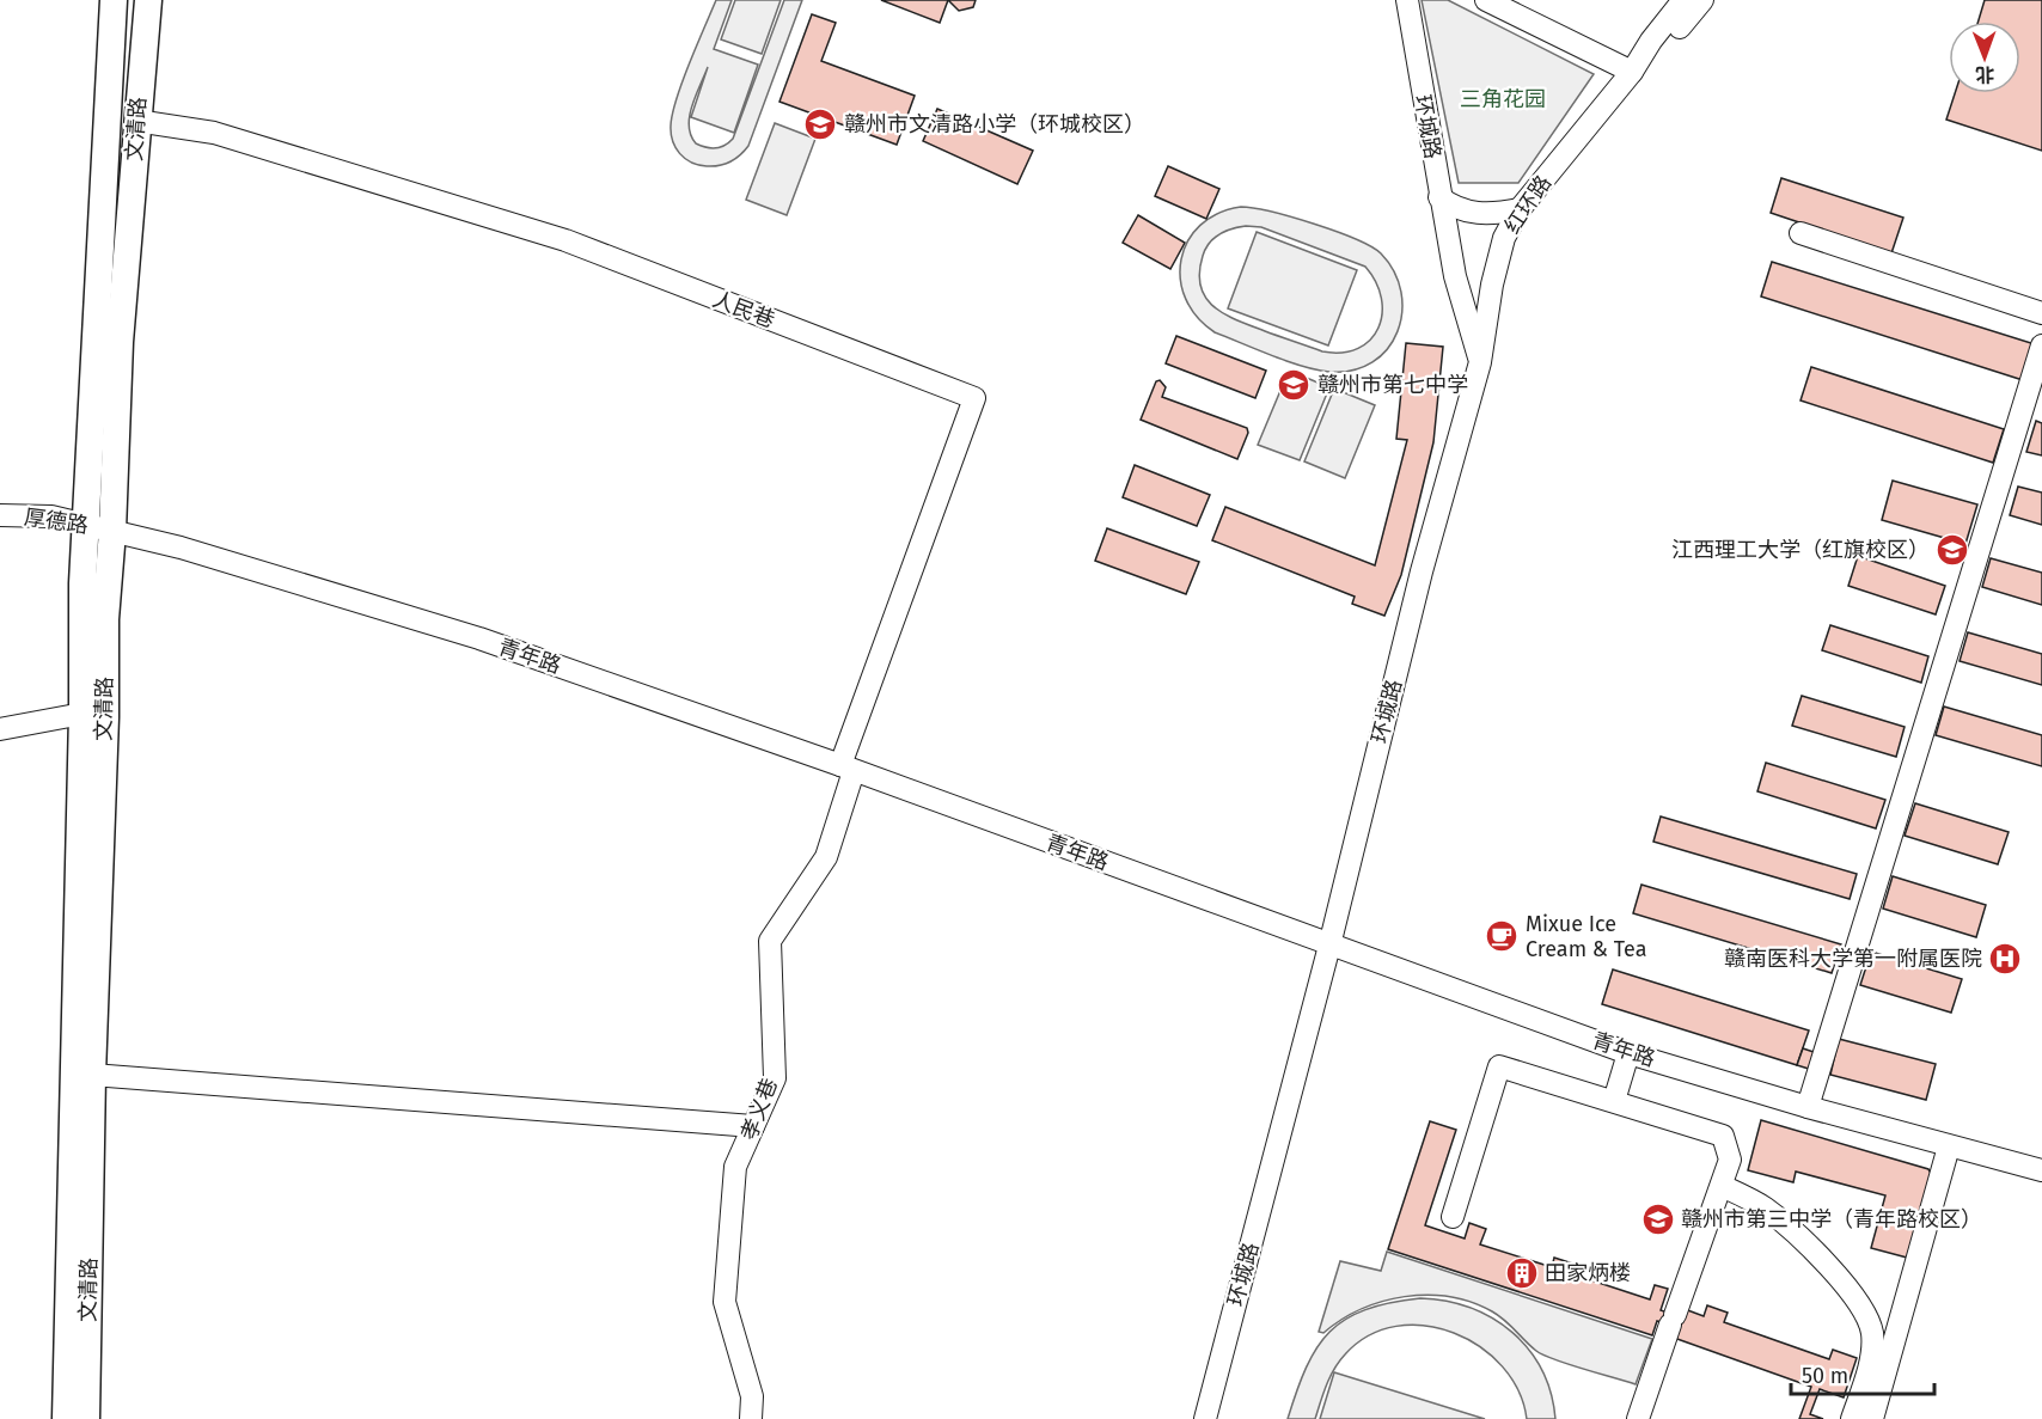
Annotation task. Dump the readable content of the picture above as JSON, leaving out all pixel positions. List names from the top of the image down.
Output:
{
  "streets": {
    "main road": ["文清路"],
    "street": [
      "环城路",
      "红环路",
      "人民巷",
      "厚德路",
      "青年路",
      "孝义巷"
    ]
  },
  "crossings": [
    ["环城路", "红环路"],
    ["环城路", "青年路"],
    ["文清路", "人民巷"],
    ["文清路", "厚德路"],
    ["文清路", "青年路"],
    ["人民巷", "青年路"],
    ["人民巷", "孝义巷"],
    ["厚德路", "青年路"],
    ["青年路", "孝义巷"]
  ],
  "parks": ["三角花园"],
  "places": {
    "school or university": [
      "赣州市文清路小学（环城校区）",
      "赣州市第七中学",
      "江西理工大学（红旗校区）",
      "赣州市第三中学（青年路校区）"
    ],
    "cafe": ["Mixue Ice Cream & Tea"],
    "hospital": ["赣南医科大学第一附属医院"],
    "building": ["田家炳楼"]
  },
  "scale_bar": "50 m",
  "north": "bottom"
}
